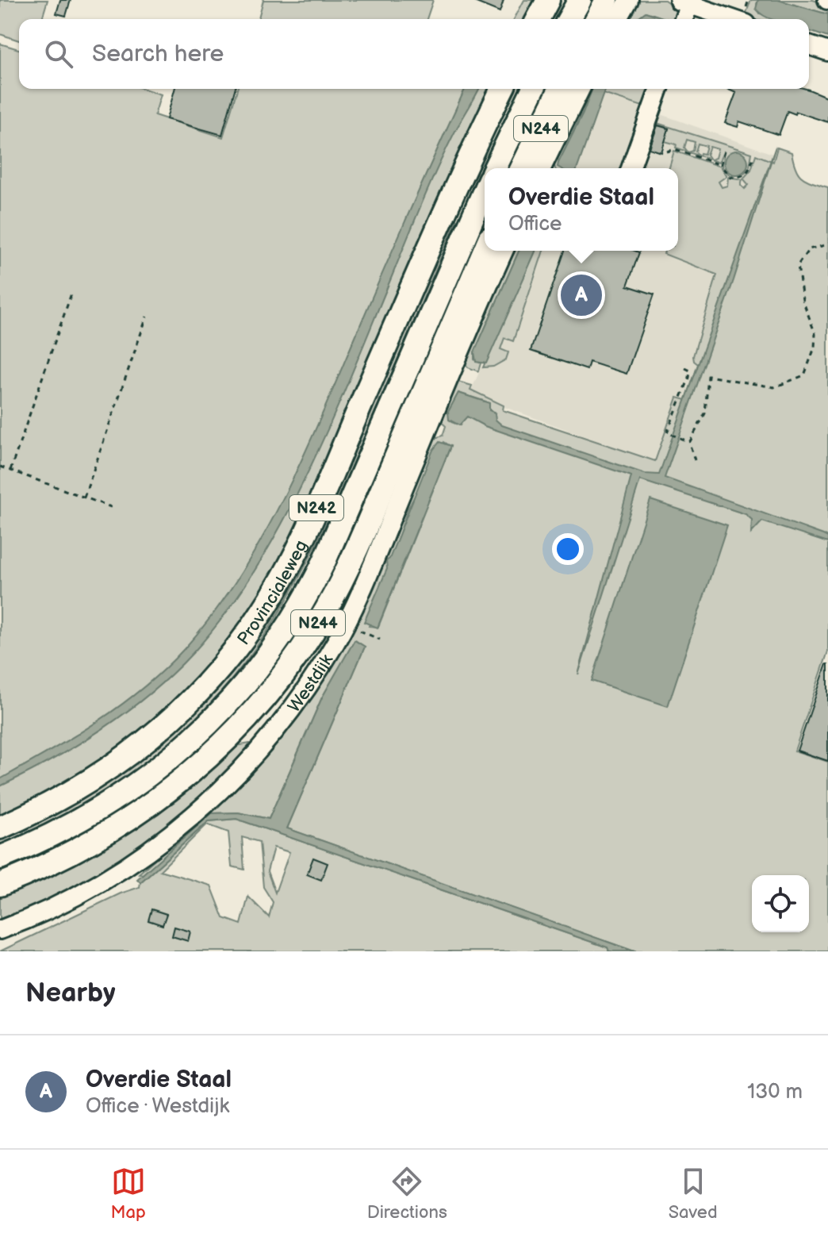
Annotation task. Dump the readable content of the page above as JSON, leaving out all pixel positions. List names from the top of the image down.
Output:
{
  "streets": {
    "main road": [
      "N244",
      "N242",
      "Provincialeweg",
      "Westdijk"
    ]
  },
  "page": {
    "search": "Search here",
    "popup": ["Overdie Staal", "Office"],
    "pins": "A",
    "heading": "Nearby",
    "list": [
      {
        "mark": "A",
        "name": "Overdie Staal",
        "note": "Office · Westdijk",
        "value": "130 m"
      }
    ],
    "nav": ["Map", "Directions", "Saved"]
  }
}
